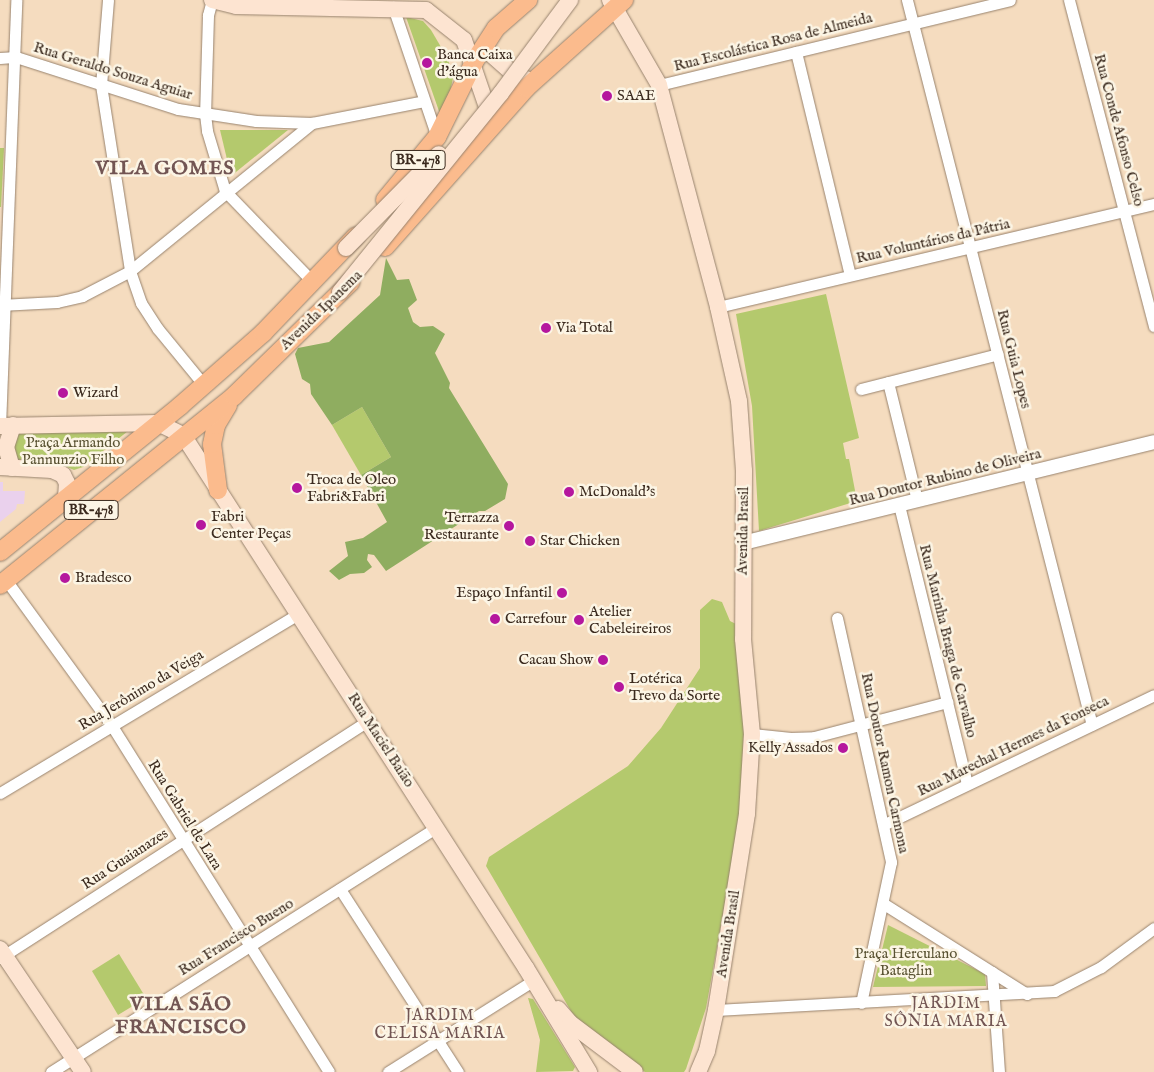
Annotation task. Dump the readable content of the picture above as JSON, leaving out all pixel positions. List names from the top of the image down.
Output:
{
  "streets": {
    "main road": [
      "BR-478",
      "Avenida Ipanema",
      "Avenida Brasil",
      "Rua Maciel Baião"
    ],
    "street": [
      "Rua Escolástica Rosa de Almeida",
      "Rua Geraldo Souza Aguiar",
      "Rua Conde Afonso Celso",
      "Rua Voluntários da Pátria",
      "Rua Guia Lopes",
      "Rua Doutor Rubino de Oliveira",
      "Rua Marinha Braga de Carvalho",
      "Rua Jerônimo da Veiga",
      "Rua Marechal Hermes da Fonseca",
      "Rua Doutor Ramon Carmona",
      "Rua Gabriel de Lara",
      "Rua Guaianazes",
      "Rua Francisco Bueno"
    ]
  },
  "crossings": [
    ["Rua Escolástica Rosa de Almeida", "Rua Guia Lopes"],
    ["Rua Escolástica Rosa de Almeida", "Avenida Brasil"],
    ["Rua Conde Afonso Celso", "Rua Voluntários da Pátria"],
    ["Rua Voluntários da Pátria", "Rua Guia Lopes"],
    ["Rua Voluntários da Pátria", "Avenida Brasil"],
    ["Avenida Ipanema", "Avenida Brasil"],
    ["Avenida Ipanema", "Rua Maciel Baião"],
    ["Avenida Ipanema", "Rua Gabriel de Lara"],
    ["Rua Guia Lopes", "Rua Doutor Rubino de Oliveira"],
    ["Rua Guia Lopes", "Rua Marechal Hermes da Fonseca"],
    ["Rua Doutor Rubino de Oliveira", "Avenida Brasil"],
    ["Rua Doutor Rubino de Oliveira", "Rua Marinha Braga de Carvalho"],
    ["Rua Marinha Braga de Carvalho", "Rua Marechal Hermes da Fonseca"],
    ["Rua Jerônimo da Veiga", "Rua Maciel Baião"],
    ["Rua Jerônimo da Veiga", "Rua Gabriel de Lara"],
    ["Rua Maciel Baião", "Rua Guaianazes"],
    ["Rua Maciel Baião", "Rua Francisco Bueno"],
    ["Rua Marechal Hermes da Fonseca", "Rua Doutor Ramon Carmona"],
    ["Rua Gabriel de Lara", "Rua Guaianazes"],
    ["Rua Gabriel de Lara", "Rua Francisco Bueno"]
  ],
  "districts": [
    "VILA GOMES",
    "VILA SÃO FRANCISCO",
    "JARDIM SÔNIA MARIA",
    "JARDIM CELISA MARIA"
  ],
  "parks": ["Praça Armando Pannunzio Filho", "Praça Herculano Bataglin"],
  "places": [
    "Banca Caixa d'água",
    "SAAE",
    "Via Total",
    "Wizard",
    "Troca de Oleo Fabri&Fabri",
    "McDonald's",
    "Fabri Center Peças",
    "Terrazza Restaurante",
    "Star Chicken",
    "Bradesco",
    "Espaço Infantil",
    "Carrefour",
    "Atelier Cabeleireiros",
    "Cacau Show",
    "Lotérica Trevo da Sorte",
    "Kelly Assados"
  ]
}
